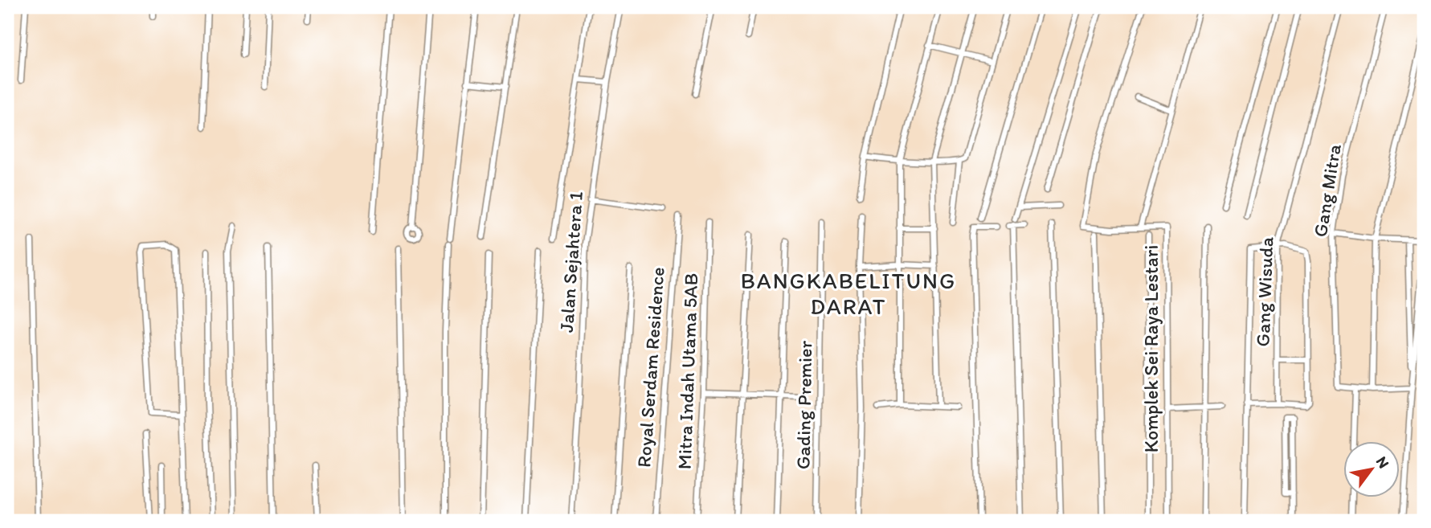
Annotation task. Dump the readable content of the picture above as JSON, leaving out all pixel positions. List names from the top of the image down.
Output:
{
  "streets": {
    "street": [
      "Gang Mitra",
      "Jalan Sejahtera 1",
      "Gang Wisuda",
      "Komplek Sei Raya Lestari",
      "Royal Serdam Residence",
      "Mitra Indah Utama 5AB",
      "Gading Premier"
    ]
  },
  "districts": ["BANGKABELITUNG DARAT"],
  "north": "top right"
}
